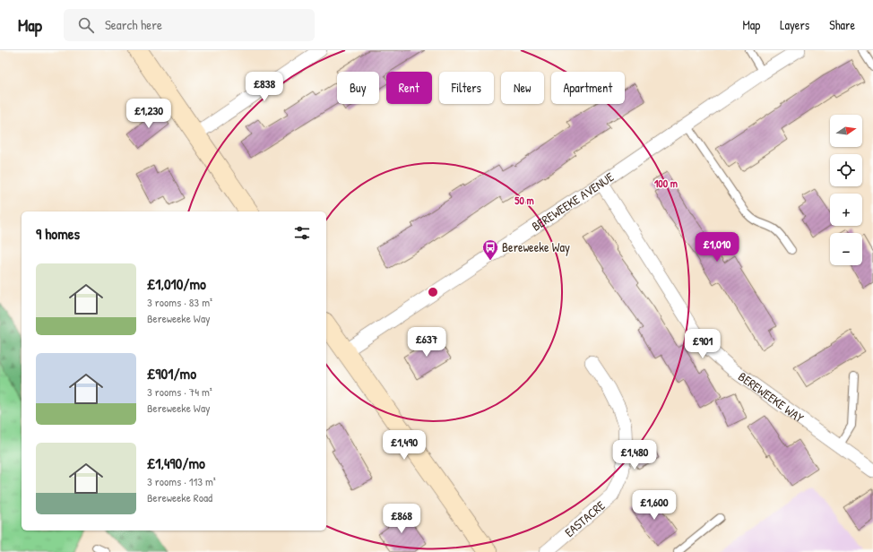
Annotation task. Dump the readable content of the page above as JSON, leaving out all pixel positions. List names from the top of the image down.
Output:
{
  "streets": {
    "street": ["BEREWEEKE AVENUE", "BEREWEEKE WAY", "EASTACRE"]
  },
  "crossings": [
    ["BEREWEEKE AVENUE", "BEREWEEKE WAY"]
  ],
  "places": {
    "bus stop": ["Bereweeke Way"]
  },
  "north": "right",
  "page": {
    "header": "Map",
    "search": "Search here",
    "nav": ["Map", "Layers", "Share"],
    "price": [
      "£838",
      "£1,230",
      "£1,010",
      "£637",
      "£901",
      "£1,490",
      "£1,480",
      "£1,600",
      "£868"
    ],
    "chip": [
      "Buy",
      "Rent",
      "Filters",
      "New",
      "Apartment"
    ],
    "map_buttons": ["+", "−"],
    "heading": "9 homes",
    "list": [
      {
        "name": "£1,010/mo",
        "note": "3 rooms · 83 m² · Bereweeke Way"
      },
      {
        "name": "£901/mo",
        "note": "3 rooms · 74 m² · Bereweeke Way"
      },
      {
        "name": "£1,490/mo",
        "note": "3 rooms · 113 m² · Bereweeke Road"
      }
    ]
  },
  "rings": ["100 m", "50 m"]
}
